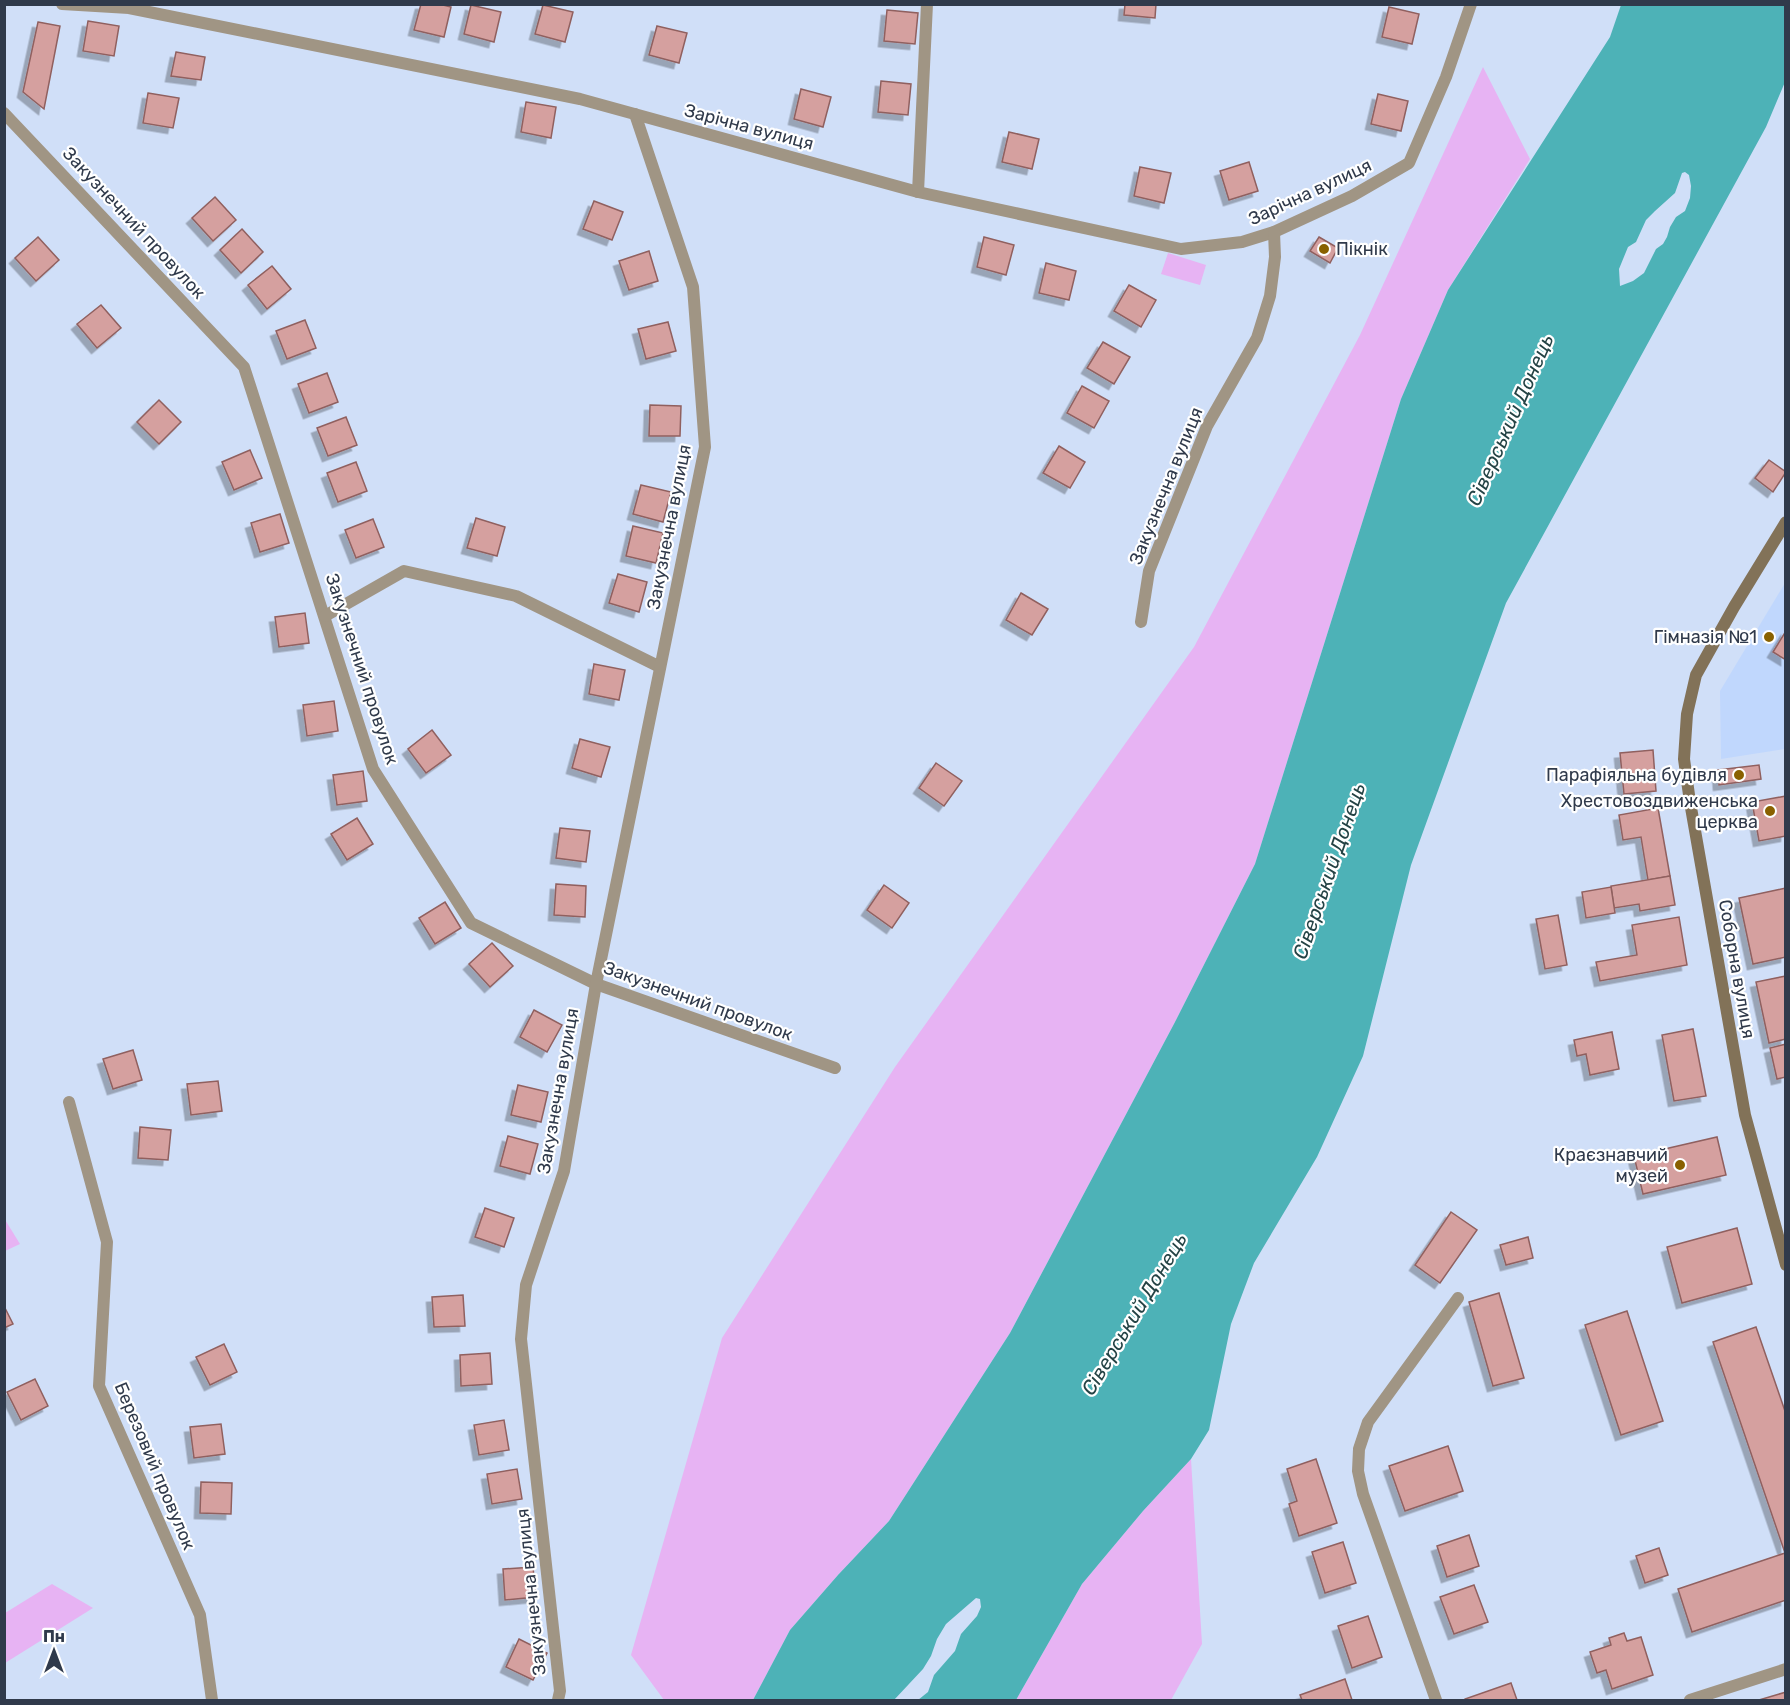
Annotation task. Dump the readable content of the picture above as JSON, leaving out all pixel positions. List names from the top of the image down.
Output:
{
  "streets": {
    "street": [
      "Зарічна вулиця",
      "Закузнечний провулок",
      "Закузнечна вулиця",
      "Соборна вулиця",
      "Березовий провулок"
    ]
  },
  "crossings": [
    ["Зарічна вулиця", "Закузнечна вулиця"],
    ["Закузнечний провулок", "Закузнечна вулиця"]
  ],
  "water": ["Сіверський Донець"],
  "places": [
    "Пікнік",
    "Гімназія №1",
    "Парафіяльна будівля",
    "Хрестовоздвиженська церква",
    "Краєзнавчий музей"
  ],
  "north": "top"
}
